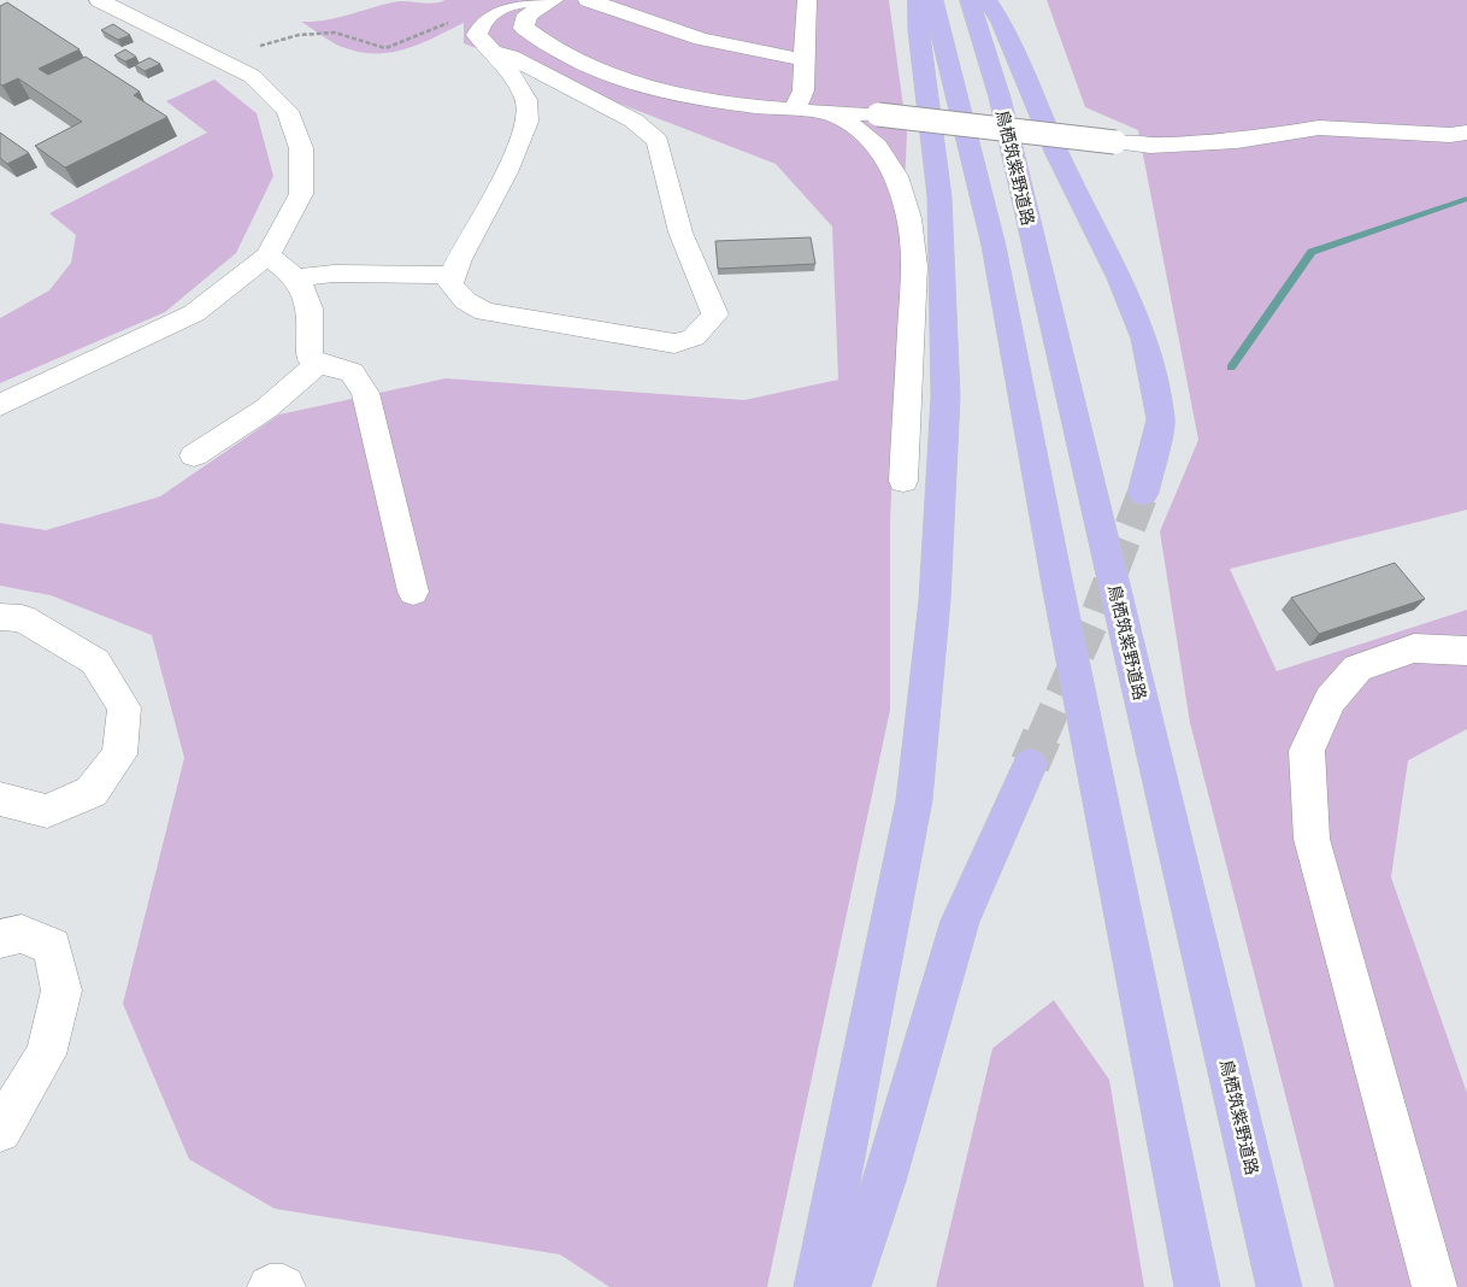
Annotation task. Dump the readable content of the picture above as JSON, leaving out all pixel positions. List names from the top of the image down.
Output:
{
  "streets": {
    "main road": ["鳥栖筑紫野道路"]
  }
}
